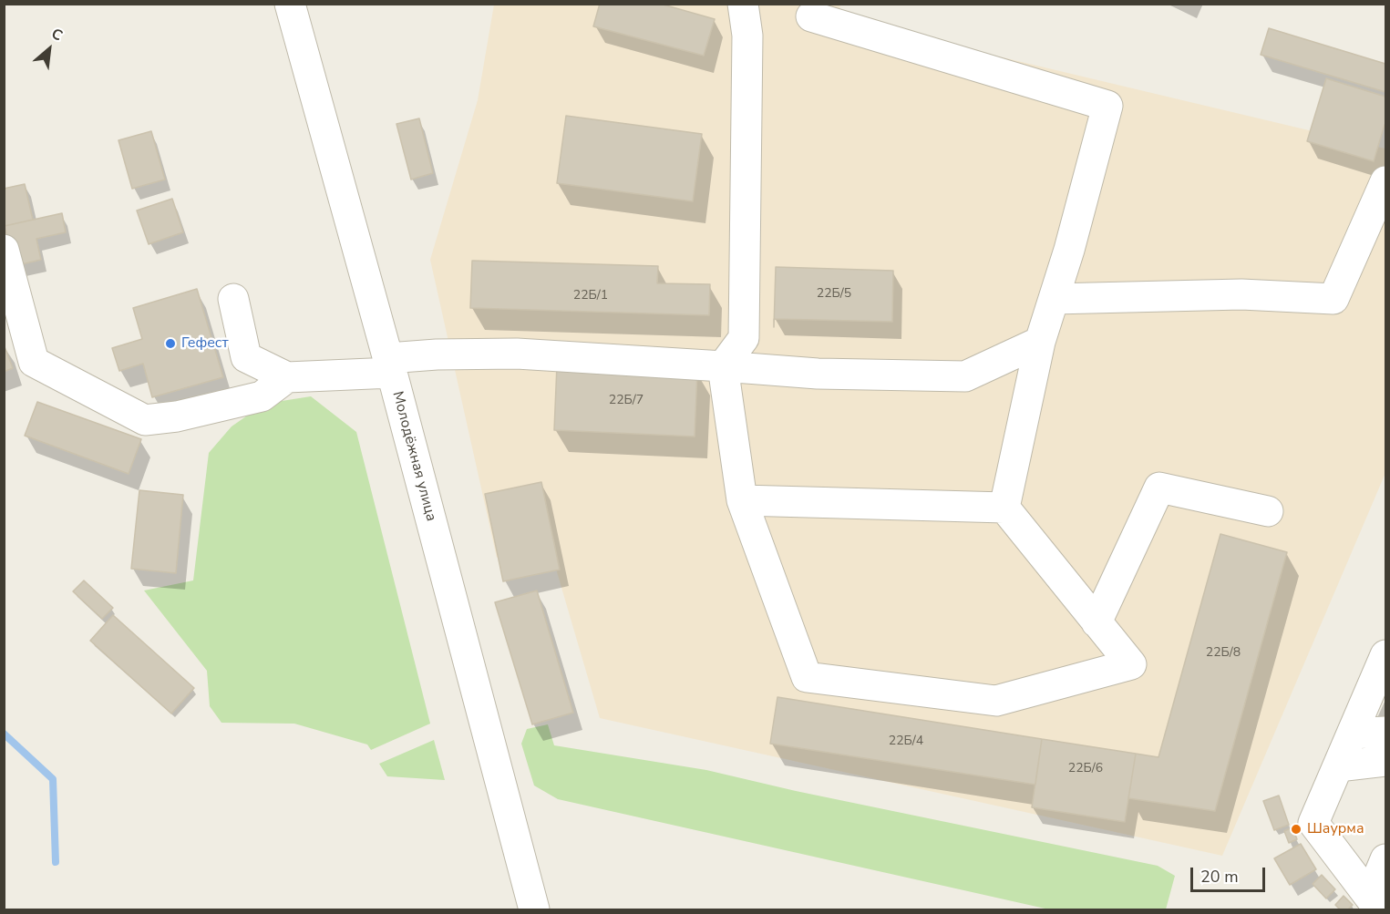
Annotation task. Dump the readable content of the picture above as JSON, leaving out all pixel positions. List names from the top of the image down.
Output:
{
  "streets": {
    "street": ["Молодёжная улица"]
  },
  "places": ["Гефест", "Шаурма"],
  "house_numbers": [
    "22Б/5",
    "22Б/1",
    "22Б/7",
    "22Б/8",
    "22Б/4",
    "22Б/6"
  ],
  "scale_bar": "20 m",
  "north": "top right"
}
